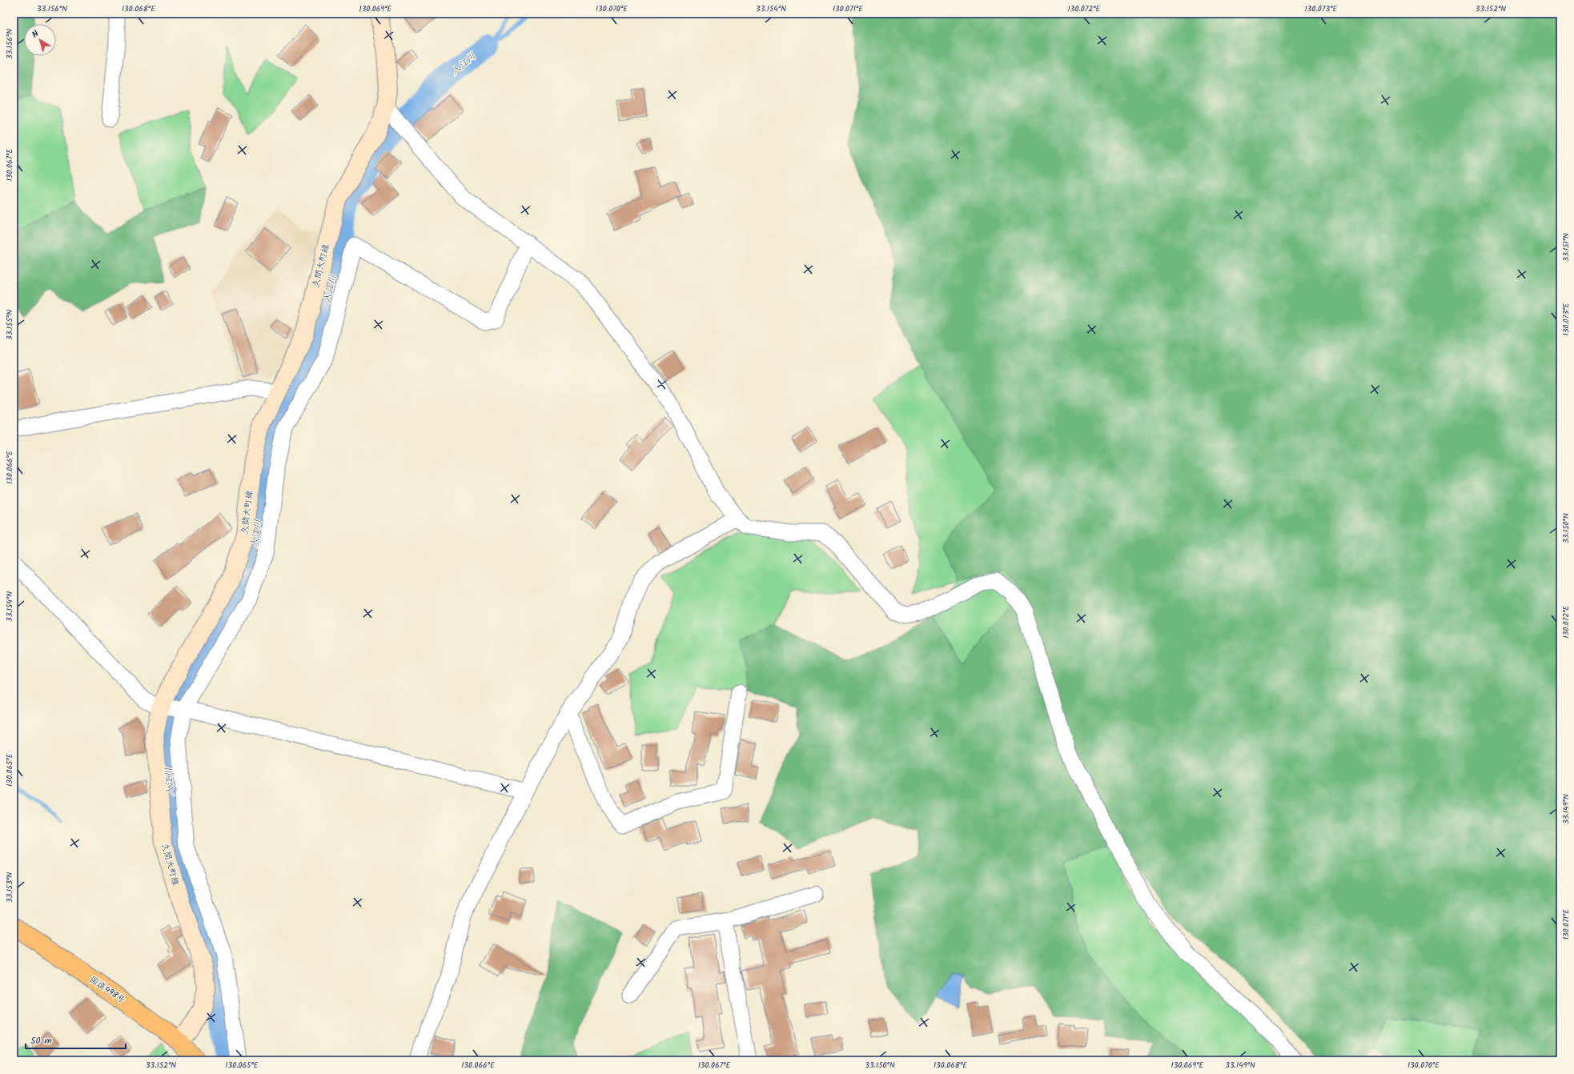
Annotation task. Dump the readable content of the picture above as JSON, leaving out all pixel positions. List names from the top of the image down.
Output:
{
  "streets": {
    "highway": ["国道498号"],
    "main road": ["久間大町線"]
  },
  "crossings": [
    ["久間大町線", "国道498号"]
  ],
  "water": ["入江川"],
  "scale_bar": "50 m",
  "north": "top left",
  "coordinates": [
    "33.156°N",
    "130.068°E",
    "130.069°E",
    "130.070°E",
    "33.154°N",
    "130.071°E",
    "130.072°E",
    "130.073°E",
    "33.152°N",
    "130.067°E",
    "33.151°N",
    "33.155°N",
    "130.066°E",
    "33.150°N",
    "130.065°E",
    "33.149°N",
    "33.153°N"
  ]
}
